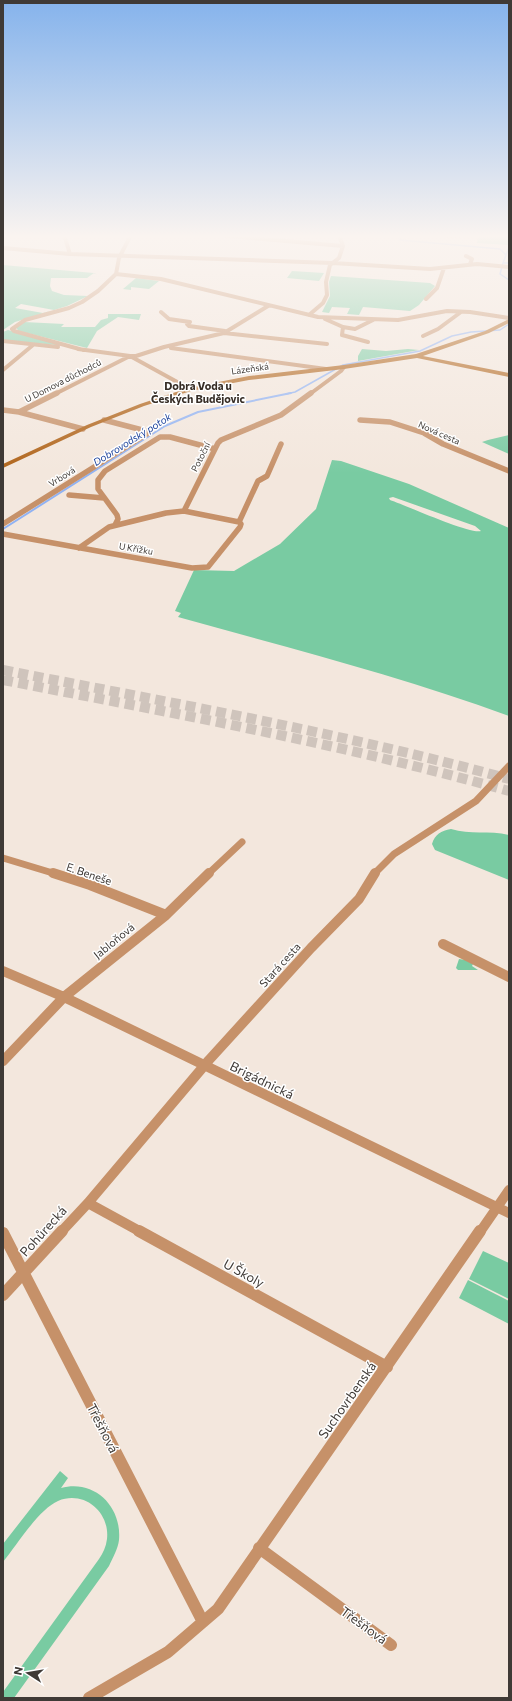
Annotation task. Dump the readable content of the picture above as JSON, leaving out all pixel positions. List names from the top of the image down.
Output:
{
  "streets": {
    "street": [
      "Lázeňská",
      "U Domova důchodců",
      "Nová cesta",
      "Potoční",
      "Vrbová",
      "U Křížku",
      "E. Beneše",
      "Jabloňová",
      "Stará cesta",
      "Brigádnická",
      "Pohůrecká",
      "U Školy",
      "Suchovrbenská",
      "Třešňová"
    ]
  },
  "crossings": [
    ["Lázeňská", "Potoční"],
    ["Lázeňská", "Vrbová"],
    ["E. Beneše", "Jabloňová"],
    ["Jabloňová", "Brigádnická"],
    ["Stará cesta", "Brigádnická"],
    ["Stará cesta", "Pohůrecká"],
    ["Stará cesta", "U Školy"],
    ["Brigádnická", "Suchovrbenská"],
    ["Pohůrecká", "U Školy"],
    ["Pohůrecká", "Třešňová"],
    ["U Školy", "Suchovrbenská"],
    ["Suchovrbenská", "Třešňová"]
  ],
  "districts": ["Dobrá Voda u Českých Budějovic"],
  "water": ["Dobrovodský potok"],
  "north": "left"
}
